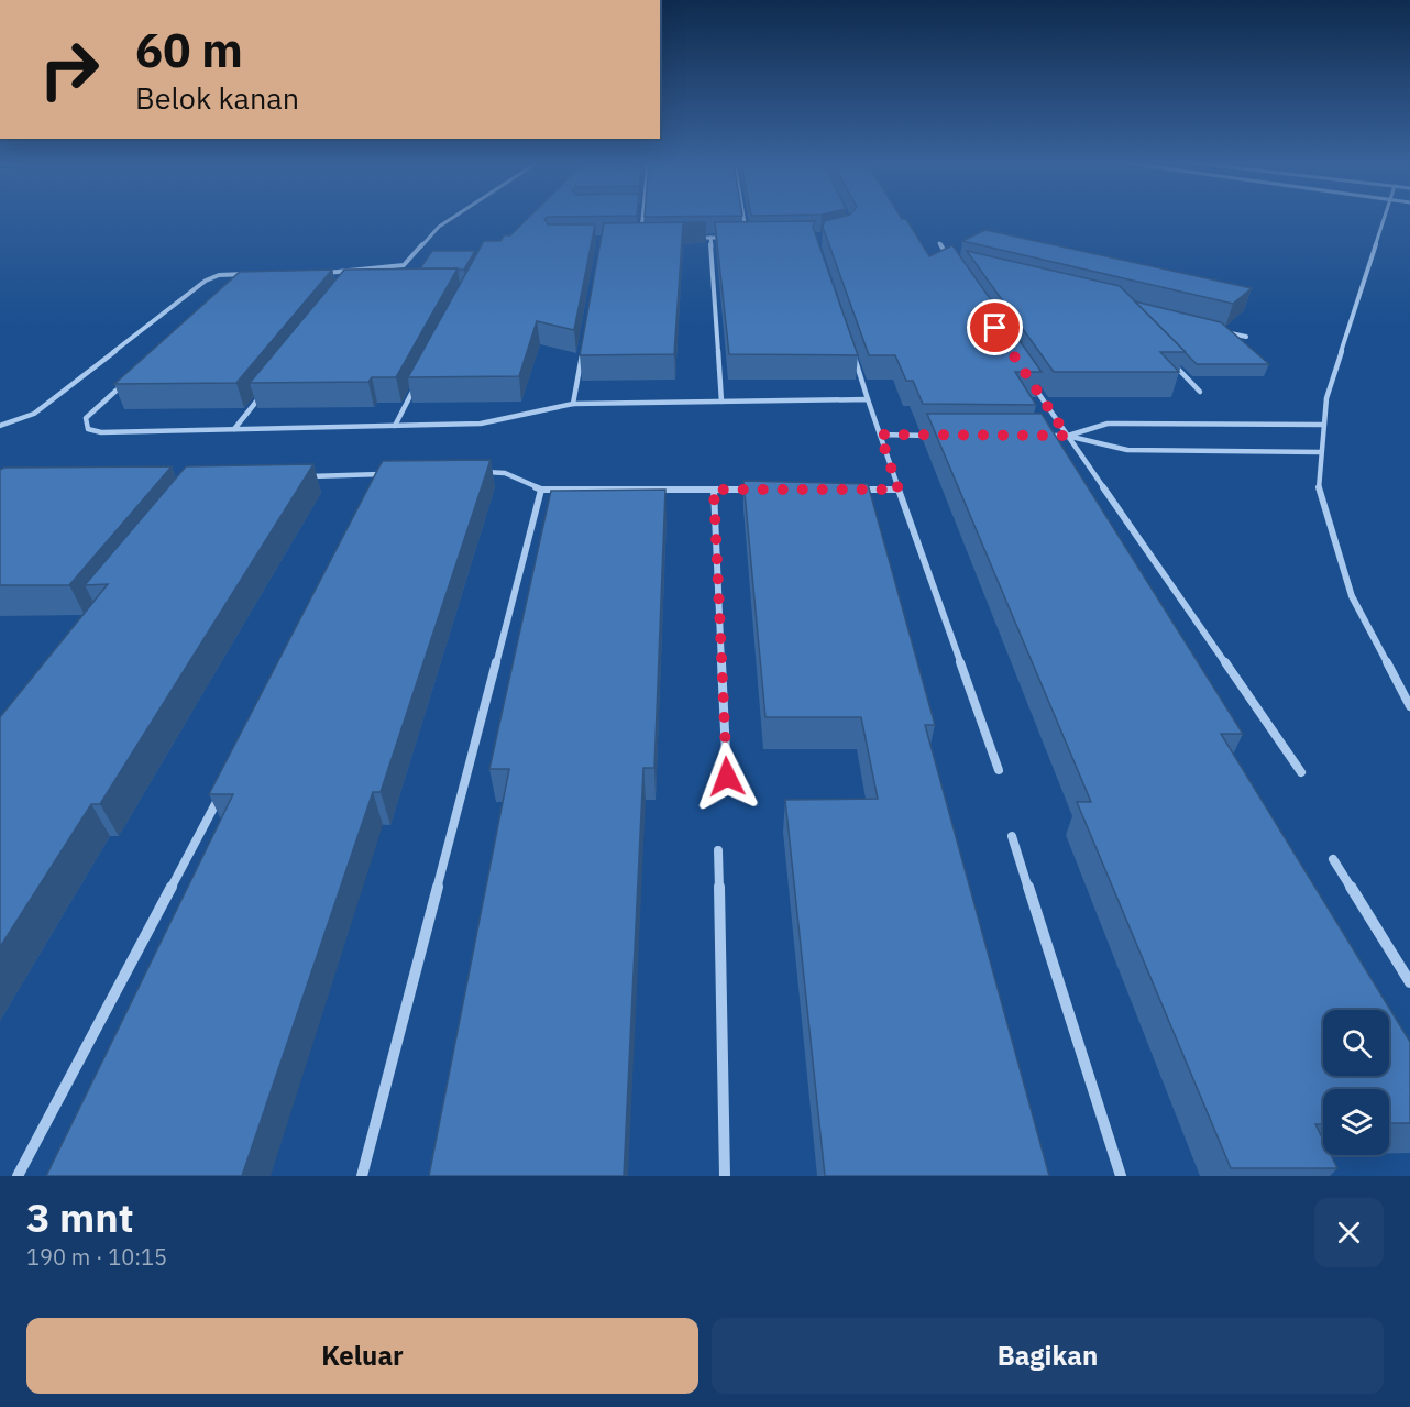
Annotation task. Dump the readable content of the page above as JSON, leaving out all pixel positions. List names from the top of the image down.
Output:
{
  "page": {
    "turn": ["60 m", "Belok kanan"],
    "heading": ["3 mnt", "190 m · 10:15"],
    "buttons": ["Keluar", "Bagikan"]
  }
}
